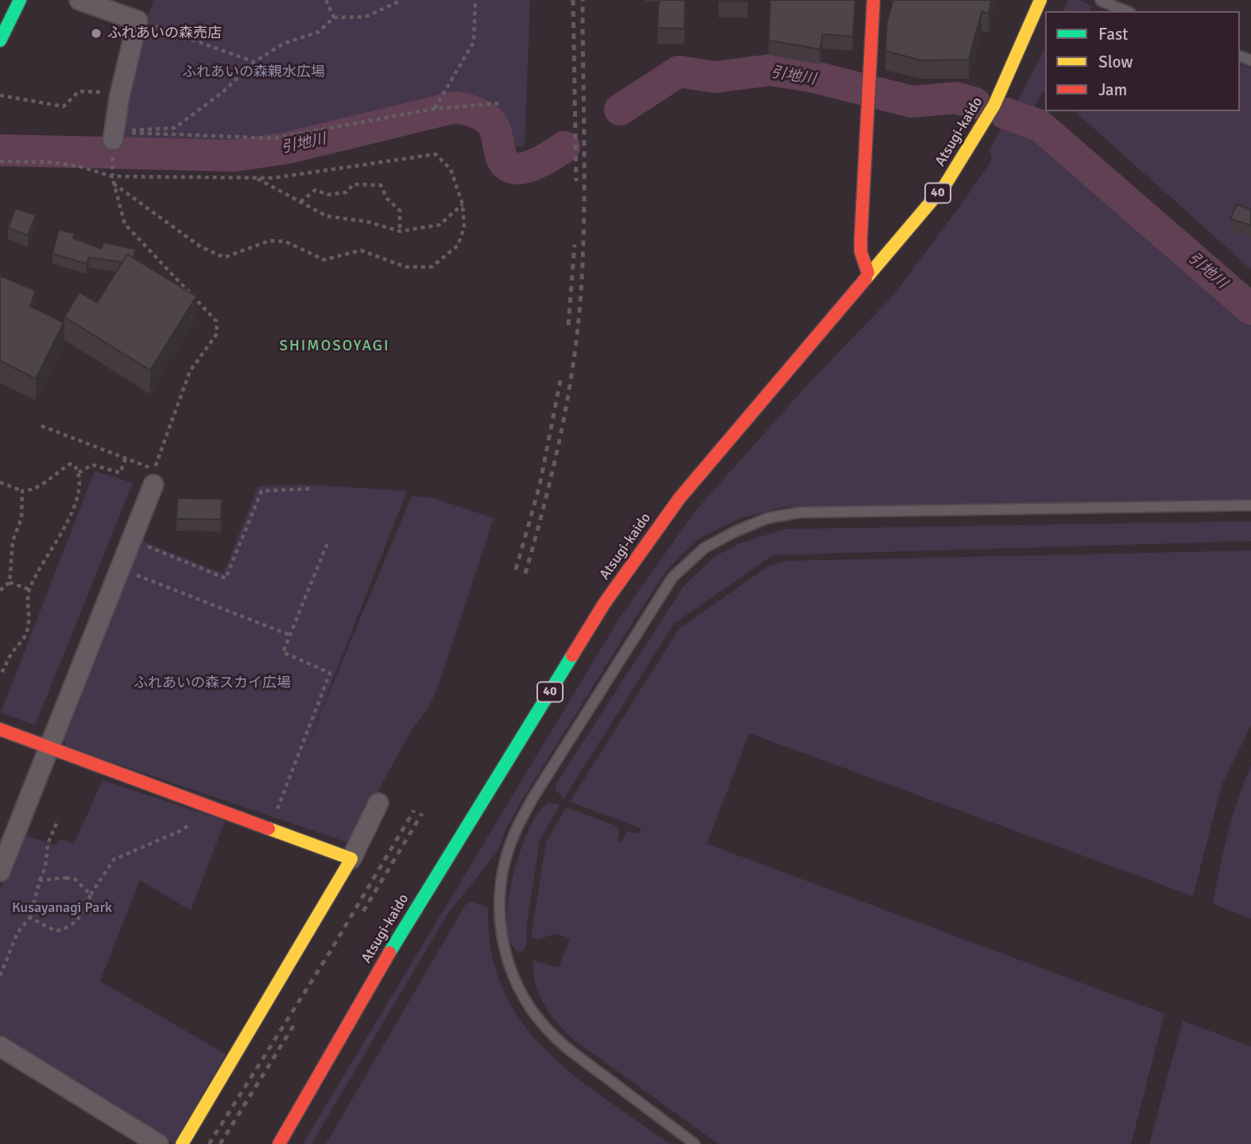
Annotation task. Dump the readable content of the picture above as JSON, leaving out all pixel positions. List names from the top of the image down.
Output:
{
  "streets": {
    "main road": ["Atsugi-kaido", "40"]
  },
  "districts": ["SHIMOSOYAGI"],
  "water": ["引地川"],
  "parks": ["ふれあいの森親水広場", "ふれあいの森スカイ広場", "Kusayanagi Park"],
  "places": ["ふれあいの森売店"],
  "legend": ["Fast", "Slow", "Jam"]
}
